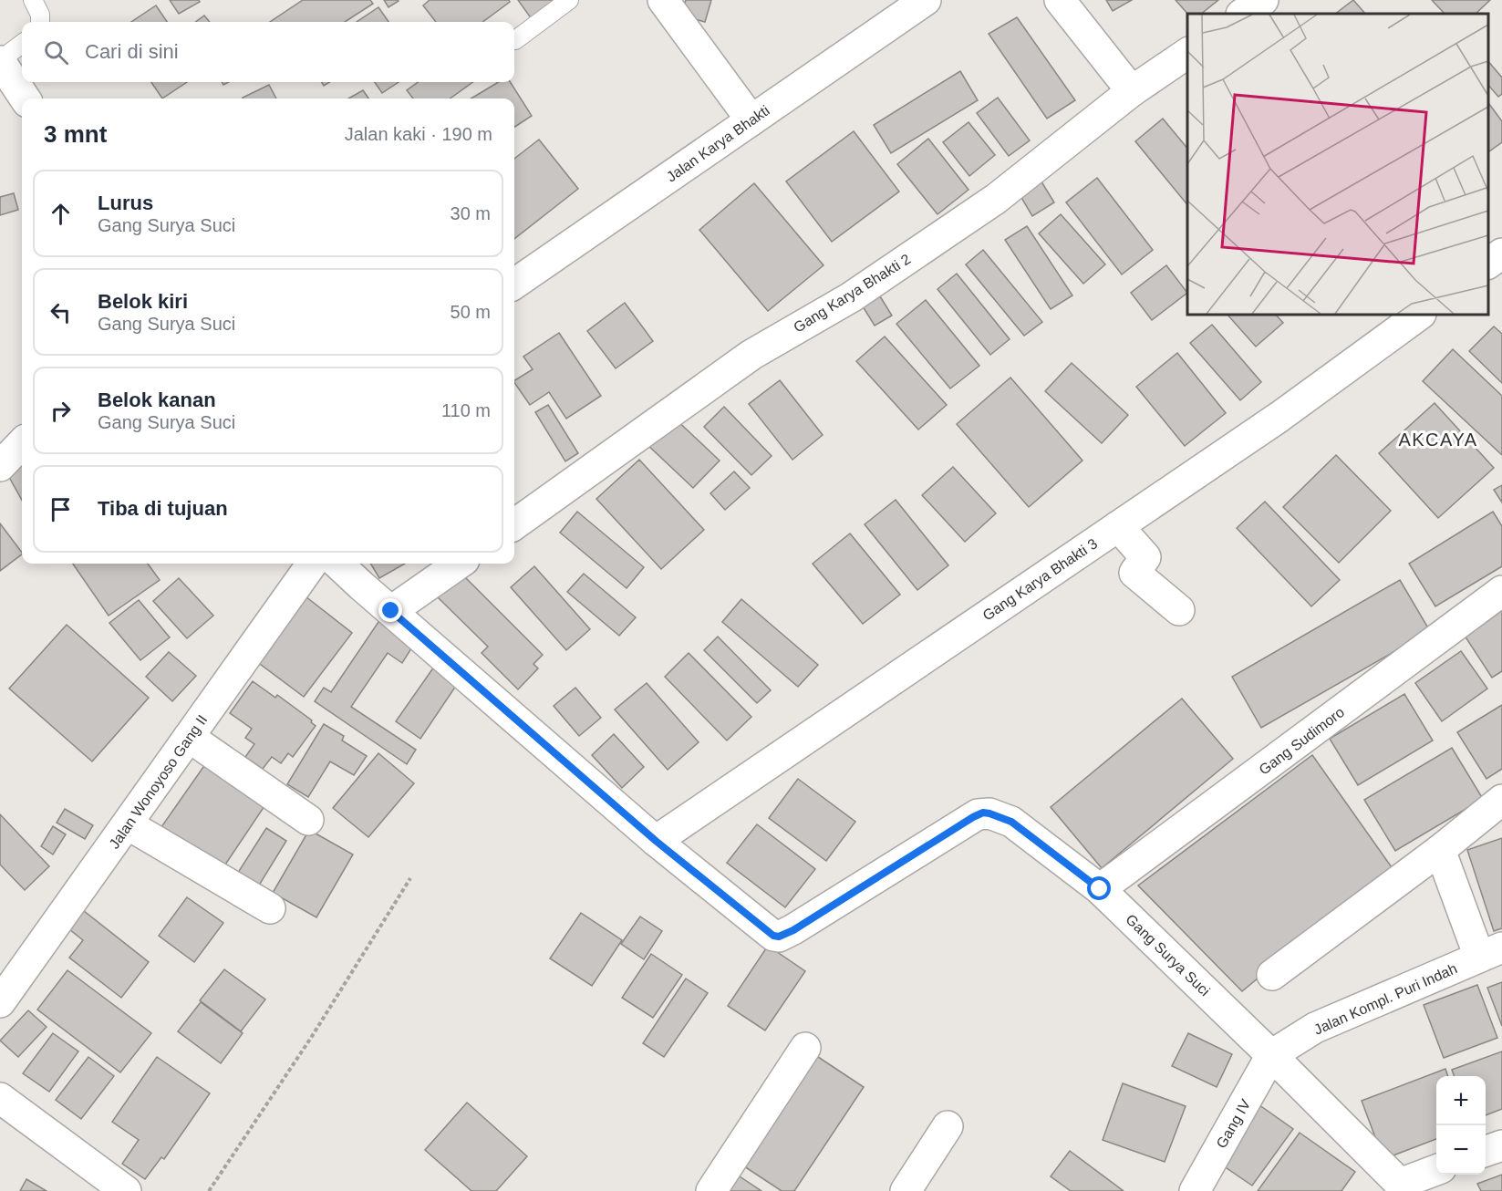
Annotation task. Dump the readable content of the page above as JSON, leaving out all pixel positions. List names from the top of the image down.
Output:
{
  "streets": {
    "street": [
      "Jalan Karya Bhakti",
      "Gang Karya Bhakti 2",
      "Gang Karya Bhakti 3",
      "Gang Sudimoro",
      "Jalan Wonoyoso Gang II",
      "Gang Surya Suci",
      "Jalan Kompl. Puri Indah",
      "Gang IV"
    ]
  },
  "crossings": [
    ["Gang Karya Bhakti 3", "Gang Surya Suci"],
    ["Gang Sudimoro", "Gang Surya Suci"],
    ["Gang Surya Suci", "Jalan Kompl. Puri Indah"],
    ["Gang Surya Suci", "Gang IV"],
    ["Jalan Kompl. Puri Indah", "Gang IV"]
  ],
  "districts": ["AKCAYA"],
  "page": {
    "search": "Cari di sini",
    "heading": ["3 mnt", "Jalan kaki · 190 m"],
    "list": [
      ["Lurus", "Gang Surya Suci", "30 m"],
      ["Belok kiri", "Gang Surya Suci", "50 m"],
      ["Belok kanan", "Gang Surya Suci", "110 m"],
      "Tiba di tujuan"
    ],
    "map_buttons": ["+", "−"]
  }
}
